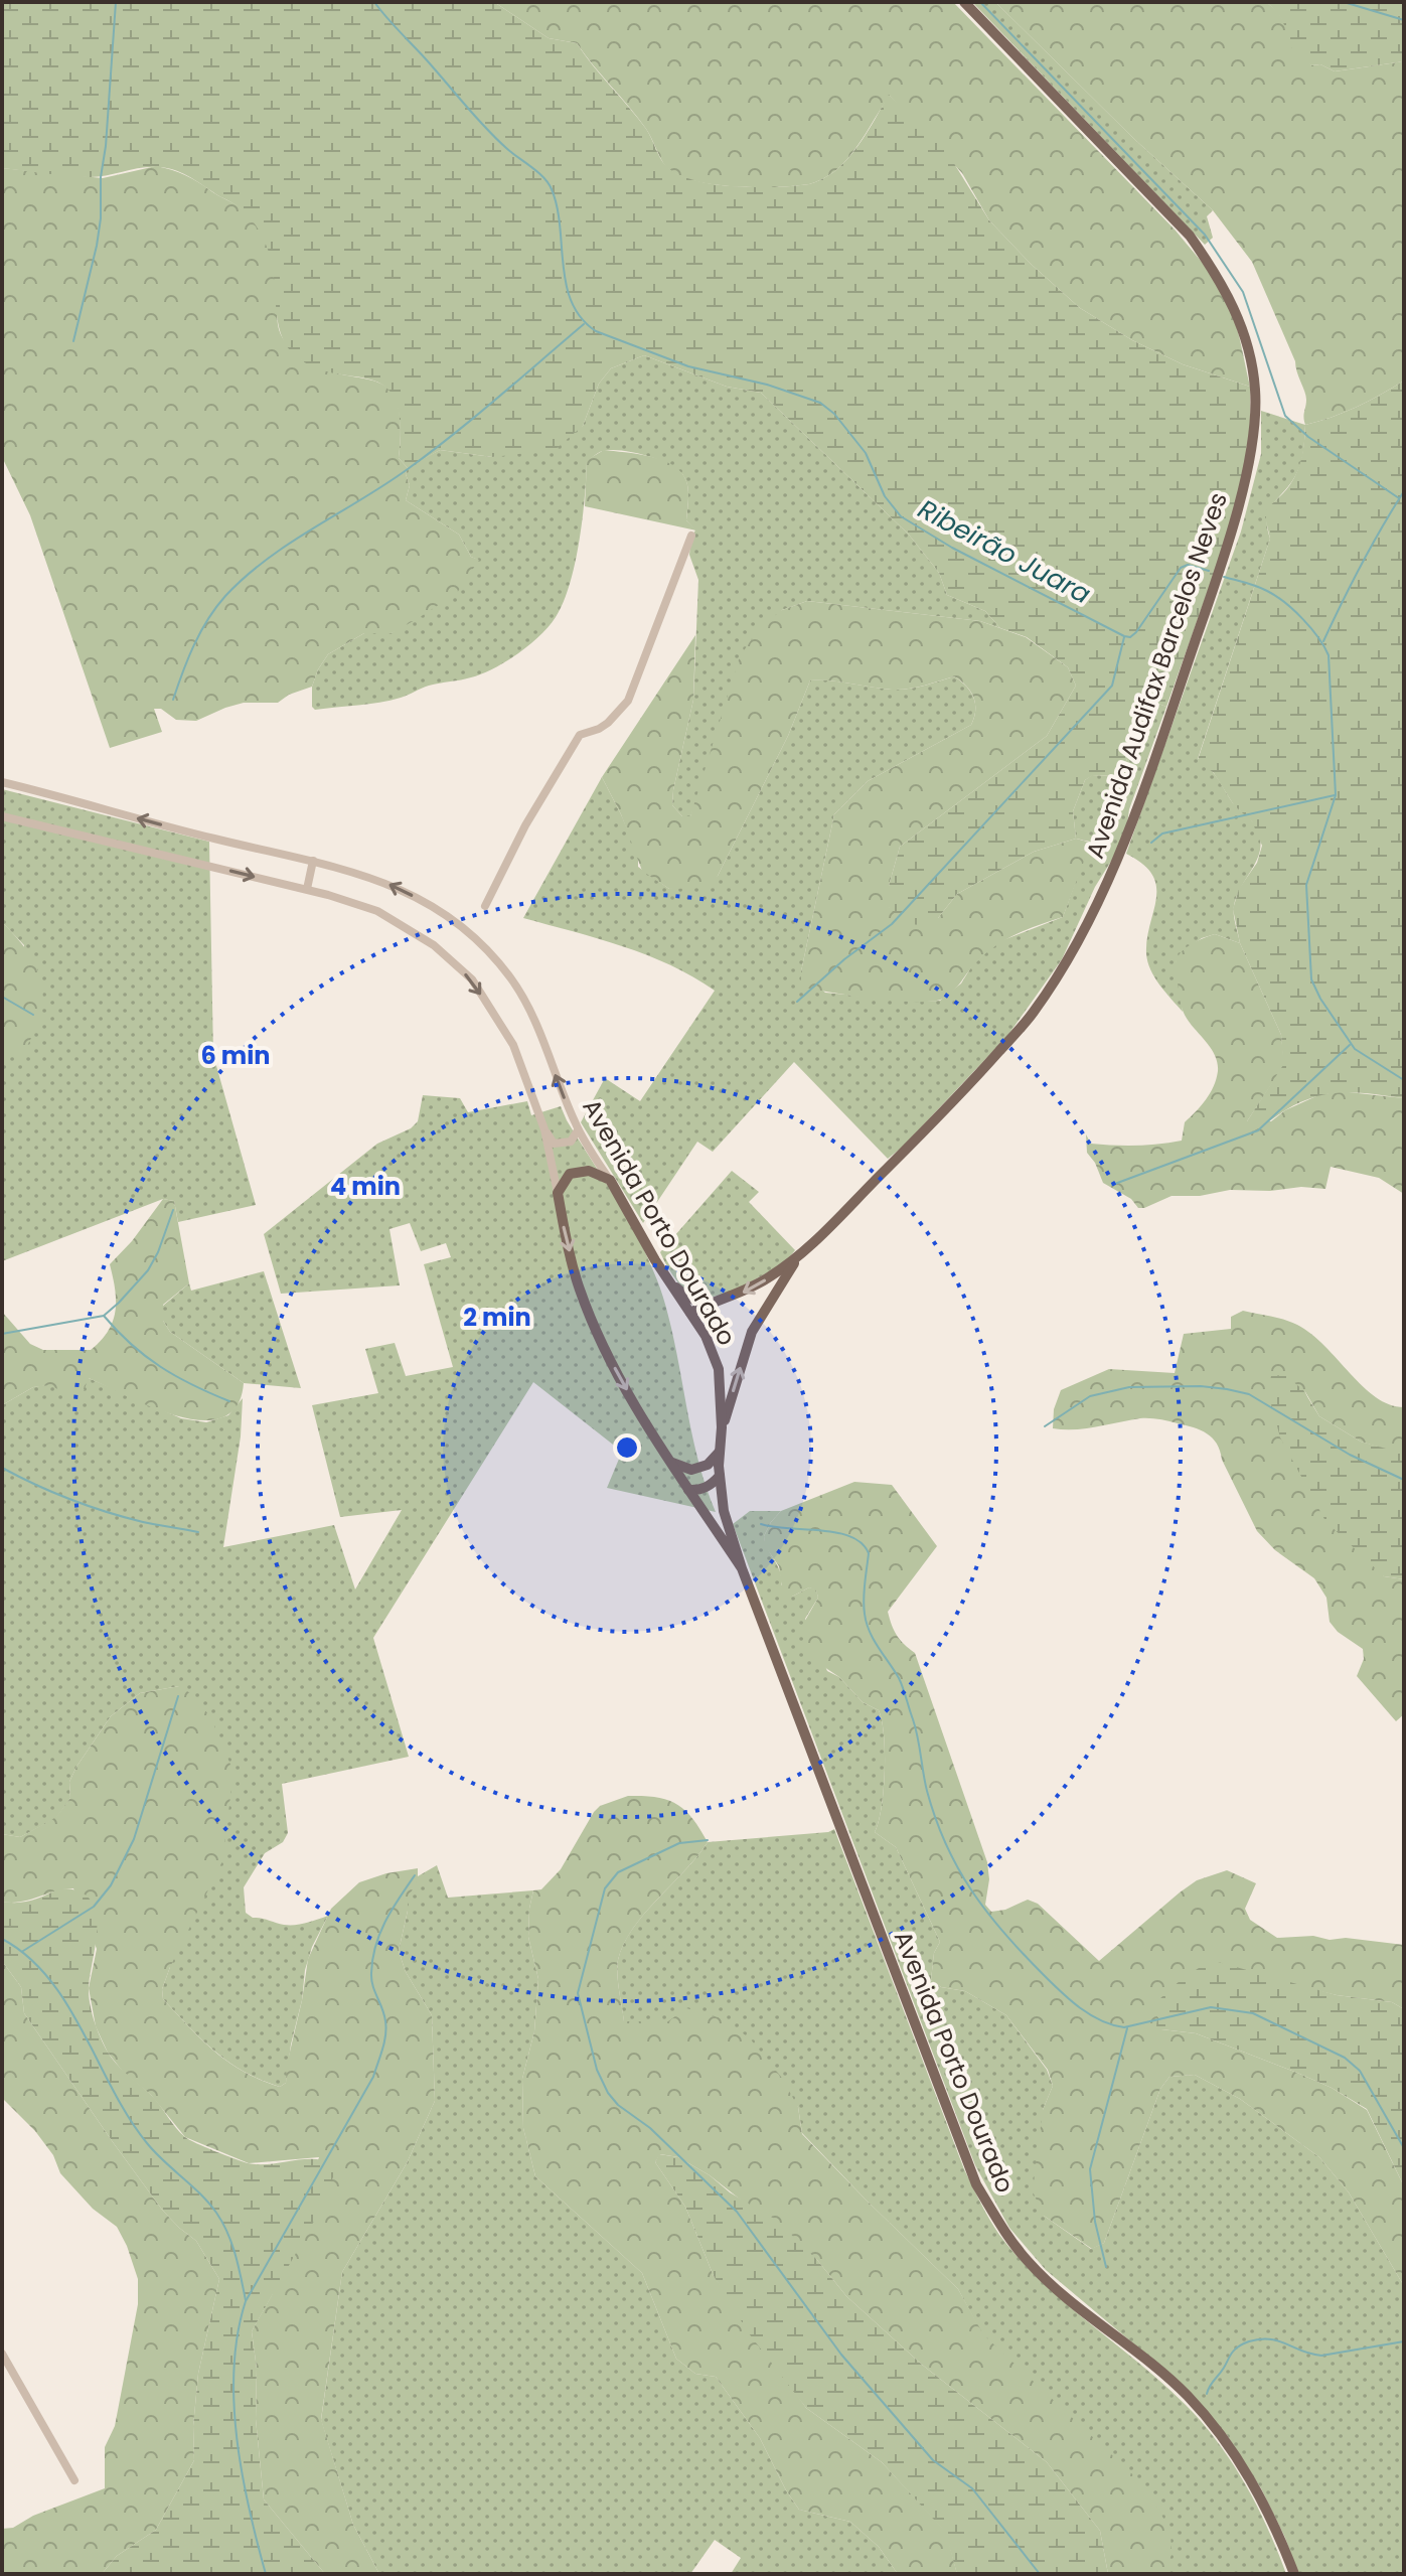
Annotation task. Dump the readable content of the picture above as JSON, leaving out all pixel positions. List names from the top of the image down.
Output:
{
  "streets": {
    "main road": ["Avenida Audifax Barcelos Neves", "Avenida Porto Dourado"]
  },
  "crossings": [
    ["Avenida Audifax Barcelos Neves", "Avenida Porto Dourado"]
  ],
  "water": ["Ribeirão Juara"],
  "rings": ["6 min", "4 min", "2 min"]
}
